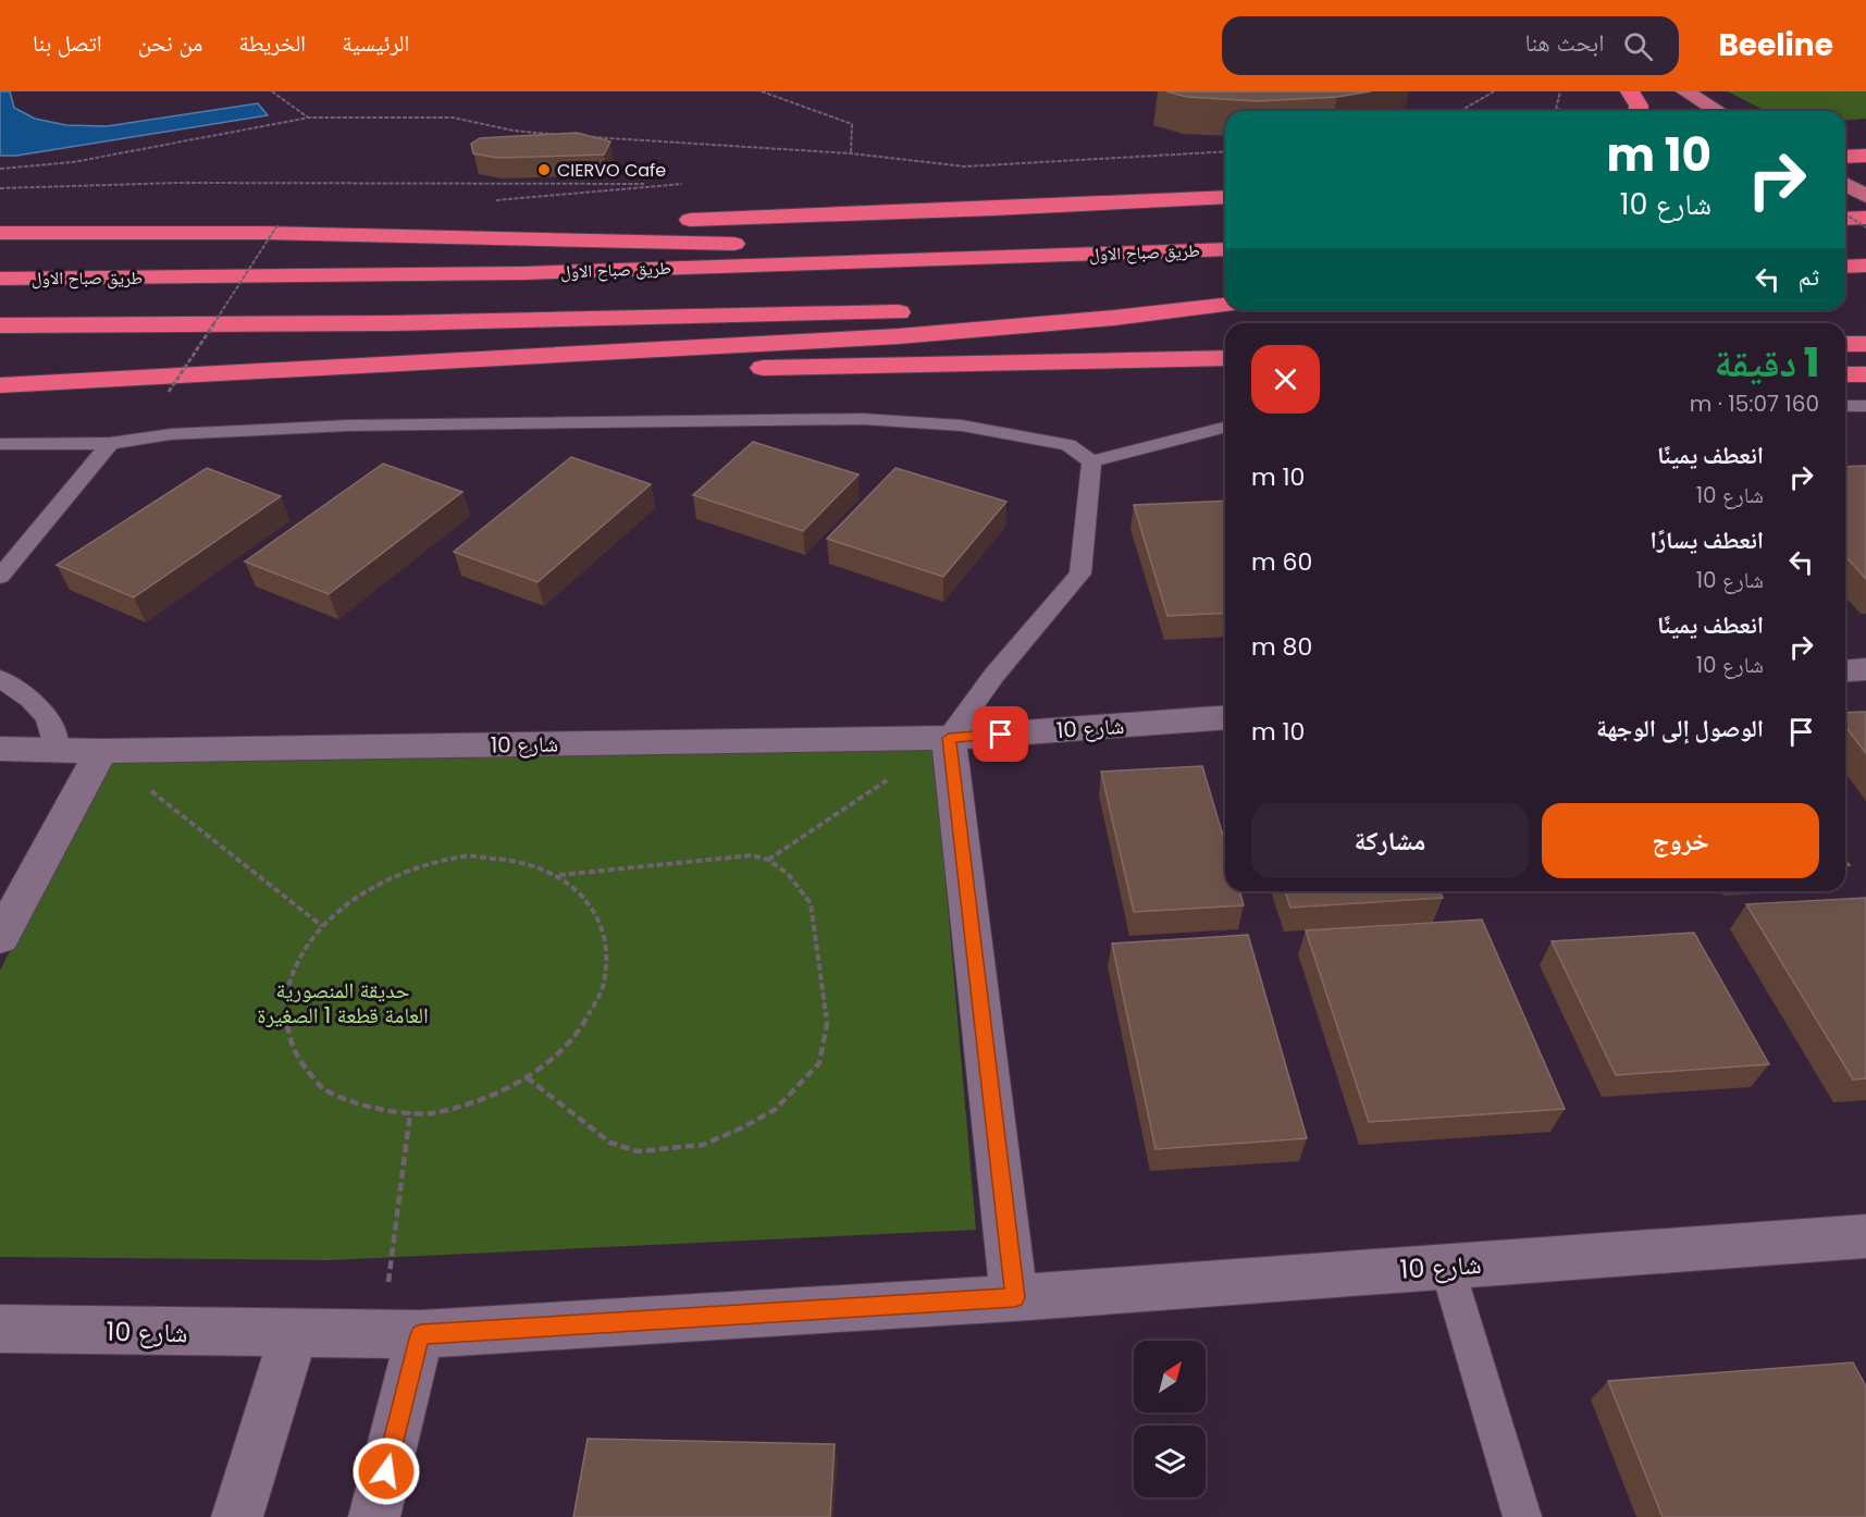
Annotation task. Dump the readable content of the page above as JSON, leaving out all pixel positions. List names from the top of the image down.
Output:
{
  "streets": {
    "highway": ["طريق صباح الاول"],
    "street": ["شارع 10"]
  },
  "parks": ["حديقة المنصورية العامة قطعة 1 الصغيرة"],
  "places": ["CIERVO Cafe"],
  "north": "top right",
  "page": {
    "header": "Beeline",
    "search": "ابحث هنا",
    "nav": [
      "الرئيسية",
      "الخريطة",
      "من نحن",
      "اتصل بنا"
    ],
    "turn": ["10 m", "شارع 10"],
    "then": "ثم",
    "heading": ["1 دقيقة", "160 m · 15:07"],
    "list": [
      {
        "name": "انعطف يمينًا",
        "note": "شارع 10",
        "value": "10 m"
      },
      {
        "name": "انعطف يسارًا",
        "note": "شارع 10",
        "value": "60 m"
      },
      {
        "name": "انعطف يمينًا",
        "note": "شارع 10",
        "value": "80 m"
      },
      {
        "name": "الوصول إلى الوجهة",
        "value": "10 m"
      }
    ],
    "buttons": ["خروج", "مشاركة"]
  }
}
